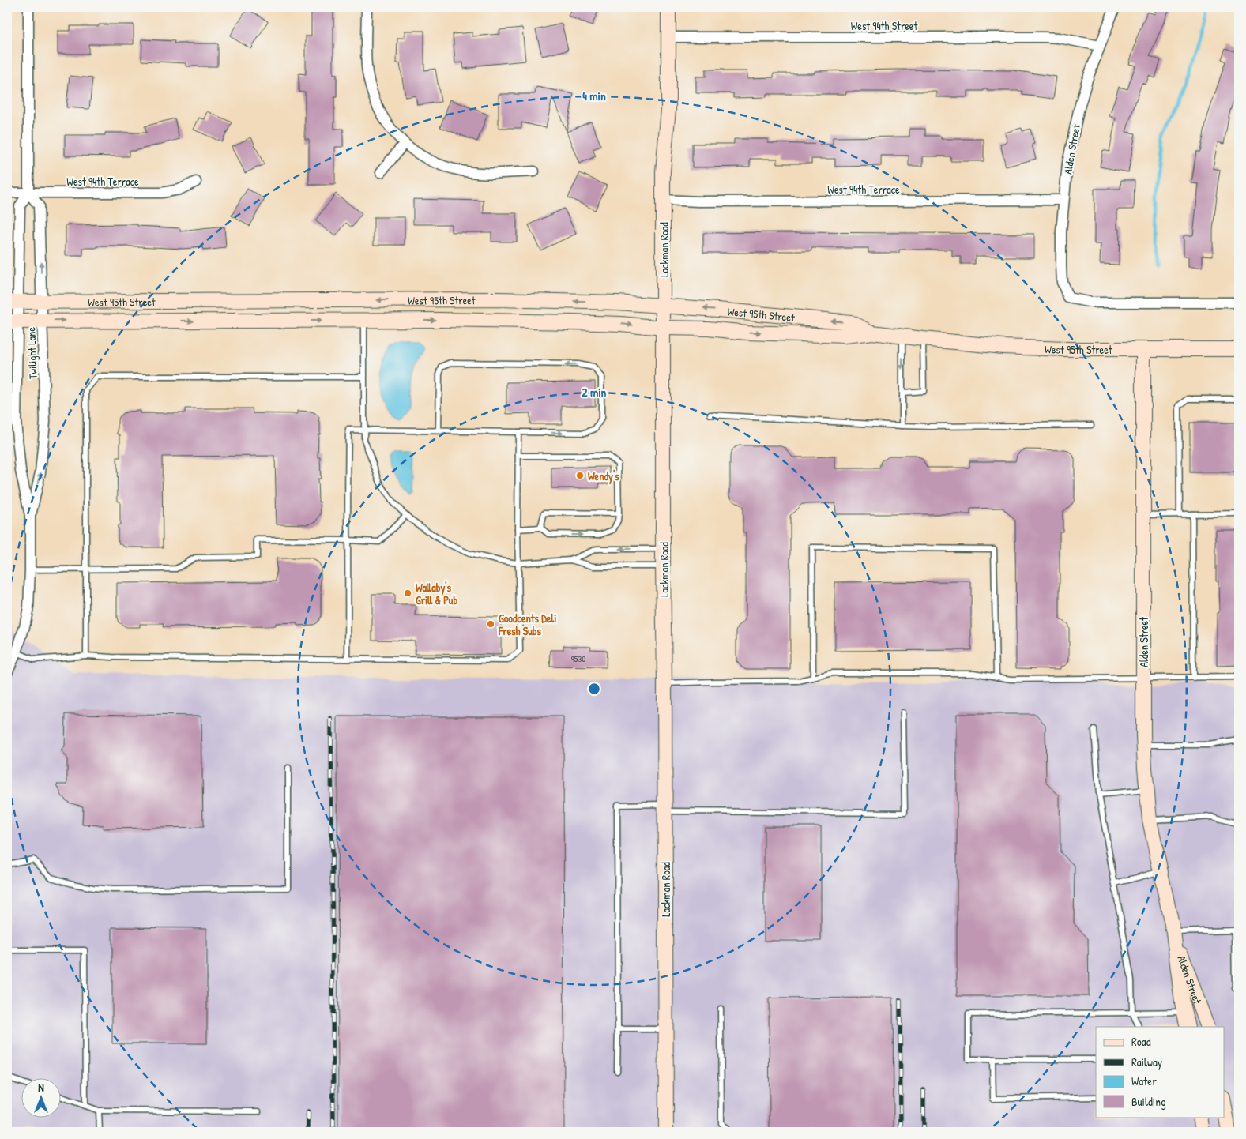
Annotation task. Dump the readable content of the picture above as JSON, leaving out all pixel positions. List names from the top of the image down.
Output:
{
  "streets": {
    "main road": ["Alden Street", "Lackman Road", "West 95th Street"],
    "street": ["West 94th Street", "West 94th Terrace", "Twilight Lane"]
  },
  "crossings": [
    ["West 94th Street", "Alden Street"],
    ["West 94th Street", "Lackman Road"],
    ["Alden Street", "West 94th Terrace"],
    ["Alden Street", "West 95th Street"],
    ["West 94th Terrace", "Lackman Road"],
    ["West 94th Terrace", "Twilight Lane"],
    ["Lackman Road", "West 95th Street"],
    ["West 95th Street", "Twilight Lane"]
  ],
  "places": ["Wendy's", "Wallaby's Grill & Pub", "Goodcents Deli Fresh Subs"],
  "house_numbers": ["9530"],
  "legend": [
    "Road",
    "Railway",
    "Water",
    "Building"
  ],
  "north": "top",
  "rings": ["4 min", "2 min"]
}
